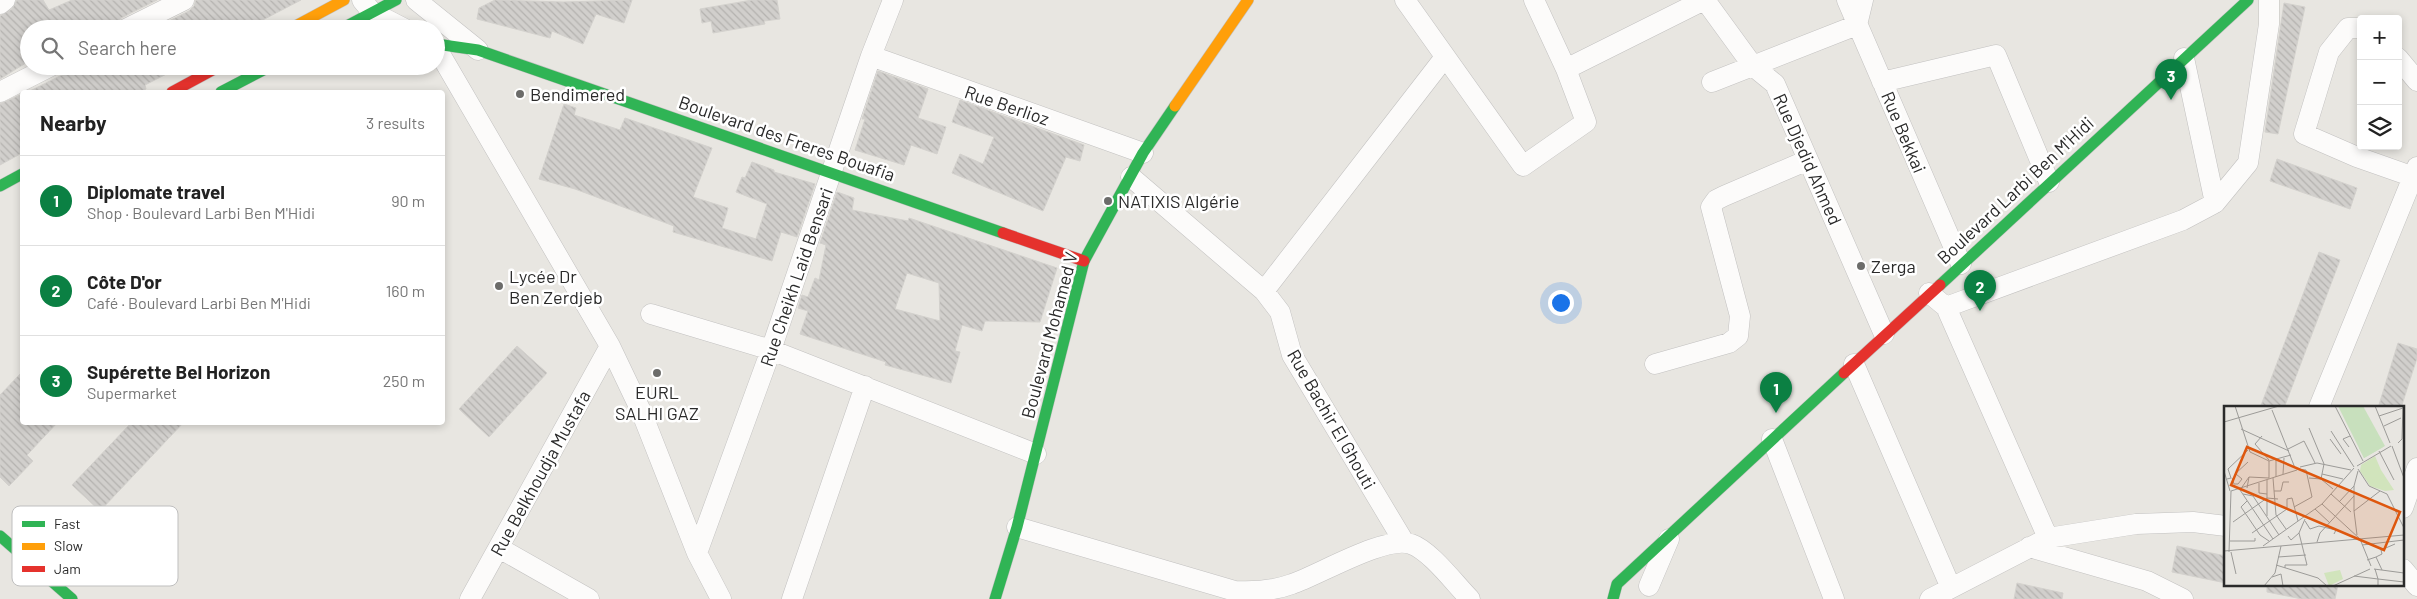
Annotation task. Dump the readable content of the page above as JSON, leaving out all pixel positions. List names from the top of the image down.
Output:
{
  "streets": {
    "street": [
      "Rue Berlioz",
      "Rue Bekkai",
      "Boulevard des Freres Bouafia",
      "Rue Djedid Ahmed",
      "Boulevard Larbi Ben M'Hidi",
      "Rue Cheikh Laid Bensari",
      "Boulevard Mohamed V",
      "Rue Bachir El Ghouti",
      "Rue Belkhoudja Mustafa"
    ]
  },
  "crossings": [
    ["Rue Berlioz", "Rue Cheikh Laid Bensari"],
    ["Rue Berlioz", "Boulevard Mohamed V"],
    ["Rue Bekkai", "Boulevard Larbi Ben M'Hidi"],
    ["Boulevard des Freres Bouafia", "Rue Cheikh Laid Bensari"],
    ["Boulevard des Freres Bouafia", "Boulevard Mohamed V"],
    ["Rue Djedid Ahmed", "Boulevard Larbi Ben M'Hidi"],
    ["Boulevard Mohamed V", "Rue Bachir El Ghouti"]
  ],
  "places": [
    "Bendimered",
    "NATIXIS Algérie",
    "Zerga",
    "Lycée Dr Ben Zerdjeb",
    "EURL SALHI GAZ"
  ],
  "legend": ["Fast", "Slow", "Jam"],
  "page": {
    "map_buttons": ["+", "−"],
    "search": "Search here",
    "pins": ["3", "2", "1"],
    "heading": ["Nearby", "3 results"],
    "list": [
      {
        "mark": "1",
        "name": "Diplomate travel",
        "note": "Shop · Boulevard Larbi Ben M'Hidi",
        "value": "90 m"
      },
      {
        "mark": "2",
        "name": "Côte D'or",
        "note": "Café · Boulevard Larbi Ben M'Hidi",
        "value": "160 m"
      },
      {
        "mark": "3",
        "name": "Supérette Bel Horizon",
        "note": "Supermarket",
        "value": "250 m"
      }
    ]
  }
}
